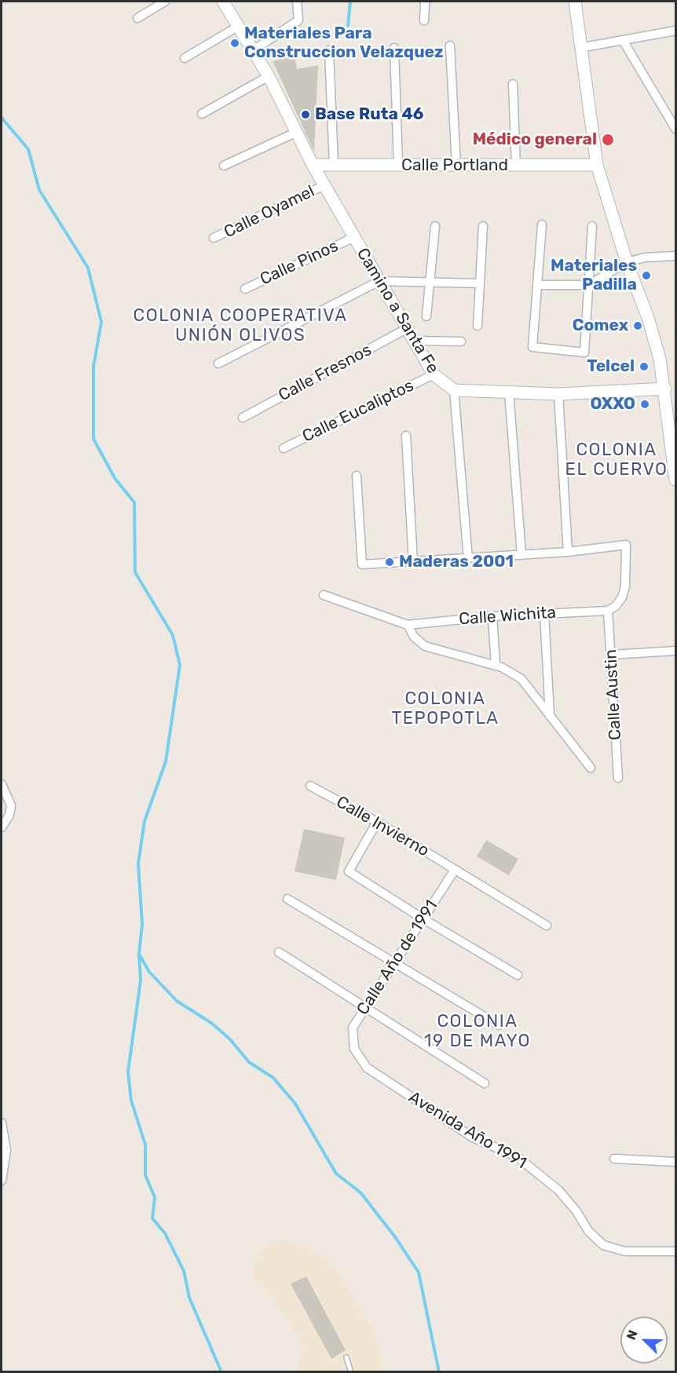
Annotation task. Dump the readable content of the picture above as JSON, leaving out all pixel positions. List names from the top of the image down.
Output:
{
  "streets": {
    "street": [
      "Calle Portland",
      "Calle Oyamel",
      "Calle Pinos",
      "Camino a Santa Fe",
      "Calle Fresnos",
      "Calle Eucaliptos",
      "Calle Wichita",
      "Calle Austin",
      "Calle Invierno",
      "Calle Año de 1991",
      "Avenida Año 1991"
    ]
  },
  "crossings": [
    ["Calle Portland", "Camino a Santa Fe"],
    ["Calle Oyamel", "Camino a Santa Fe"],
    ["Calle Pinos", "Camino a Santa Fe"],
    ["Camino a Santa Fe", "Calle Fresnos"],
    ["Camino a Santa Fe", "Calle Eucaliptos"],
    ["Calle Wichita", "Calle Austin"],
    ["Calle Invierno", "Calle Año de 1991"],
    ["Calle Año de 1991", "Avenida Año 1991"]
  ],
  "districts": [
    "COLONIA COOPERATIVA UNIÓN OLIVOS",
    "COLONIA EL CUERVO",
    "COLONIA TEPOPOTLA",
    "COLONIA 19 DE MAYO"
  ],
  "places": [
    "Materiales Para Construccion Velazquez",
    "Base Ruta 46",
    "Médico general",
    "Materiales Padilla",
    "Comex",
    "Telcel",
    "OXXO",
    "Maderas 2001"
  ],
  "north": "top left"
}
